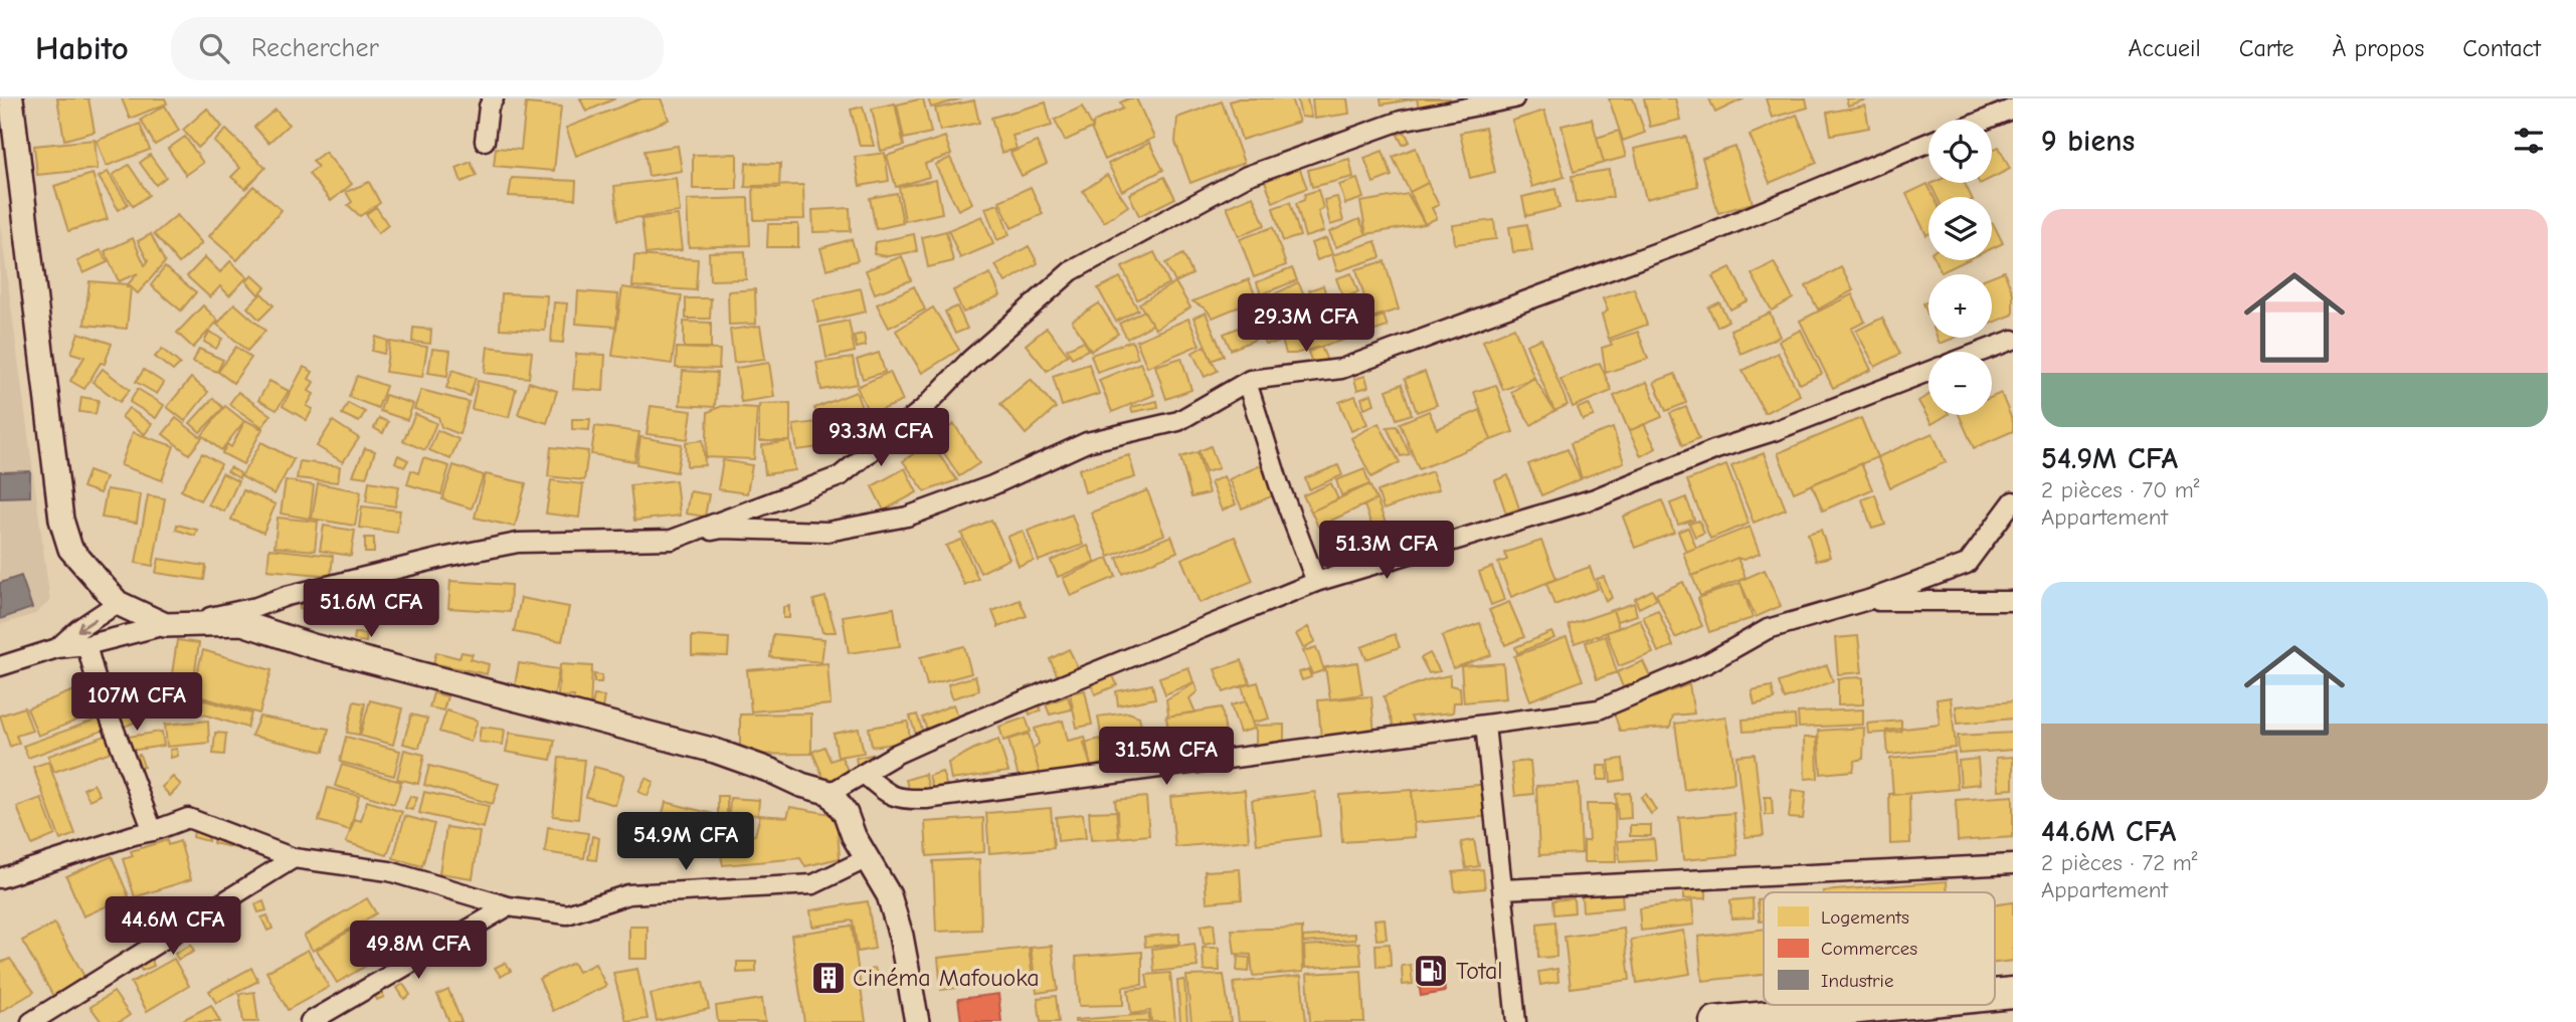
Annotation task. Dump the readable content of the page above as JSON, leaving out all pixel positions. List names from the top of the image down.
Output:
{
  "places": {
    "fuel station": ["Total"],
    "building": ["Cinéma Mafouoka"]
  },
  "legend": ["Logements", "Commerces", "Industrie"],
  "page": {
    "header": "Habito",
    "search": "Rechercher",
    "nav": [
      "Accueil",
      "Carte",
      "À propos",
      "Contact"
    ],
    "heading": "9 biens",
    "map_buttons": ["+", "−"],
    "list": [
      {
        "name": "54.9M CFA",
        "note": "2 pièces · 70 m² · Appartement"
      },
      {
        "name": "44.6M CFA",
        "note": "2 pièces · 72 m² · Appartement"
      }
    ],
    "price": [
      "29.3M CFA",
      "93.3M CFA",
      "51.3M CFA",
      "51.6M CFA",
      "107M CFA",
      "31.5M CFA",
      "54.9M CFA",
      "44.6M CFA",
      "49.8M CFA"
    ]
  }
}
